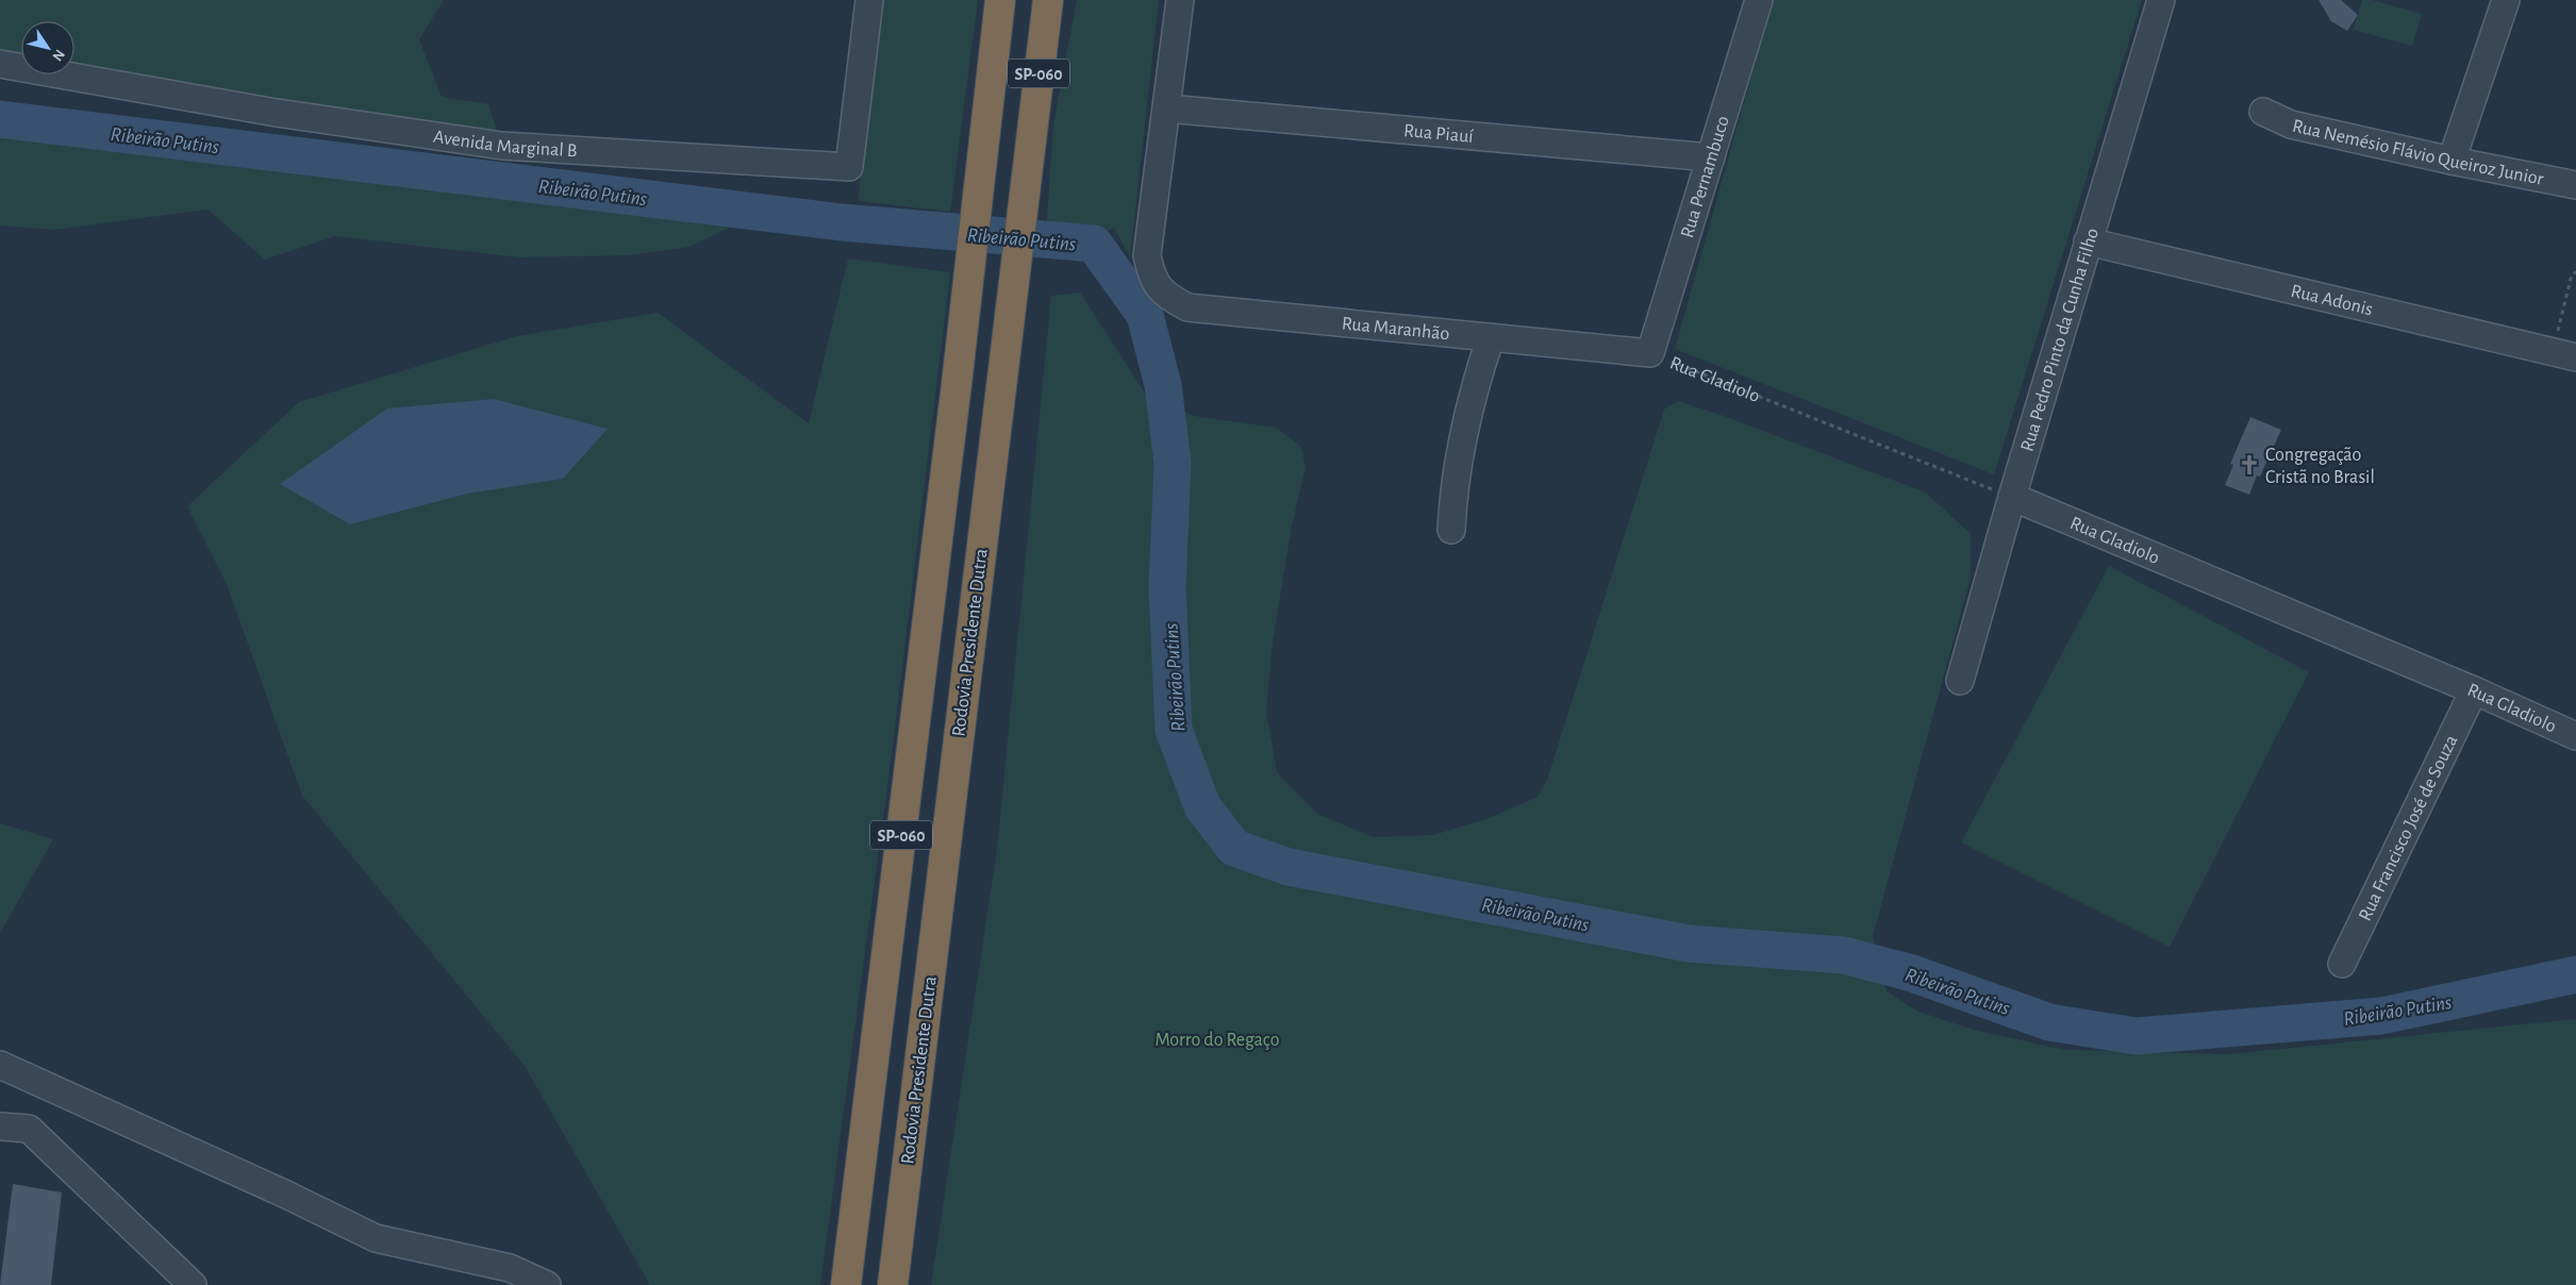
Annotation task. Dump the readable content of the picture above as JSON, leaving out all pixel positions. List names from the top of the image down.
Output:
{
  "streets": {
    "highway": ["SP-060", "Rodovia Presidente Dutra"],
    "street": [
      "Rua Piauí",
      "Avenida Marginal B",
      "Rua Nemésio Flávio Queiroz Junior",
      "Rua Pernambuco",
      "Rua Adonis",
      "Rua Maranhão",
      "Rua Pedro Pinto da Cunha Filho",
      "Rua Gladiolo",
      "Rua Francisco José de Souza"
    ]
  },
  "crossings": [
    ["Rua Piauí", "Rua Pernambuco"],
    ["Rua Piauí", "Rua Maranhão"],
    ["Rua Pernambuco", "Rua Maranhão"],
    ["Rua Pernambuco", "Rua Gladiolo"],
    ["Rua Adonis", "Rua Pedro Pinto da Cunha Filho"],
    ["Rua Maranhão", "Rua Gladiolo"],
    ["Rua Pedro Pinto da Cunha Filho", "Rua Gladiolo"],
    ["Rua Gladiolo", "Rua Francisco José de Souza"]
  ],
  "water": ["Ribeirão Putins"],
  "parks": ["Morro do Regaço"],
  "places": {
    "church": ["Congregação Cristã no Brasil"]
  },
  "north": "bottom right"
}
